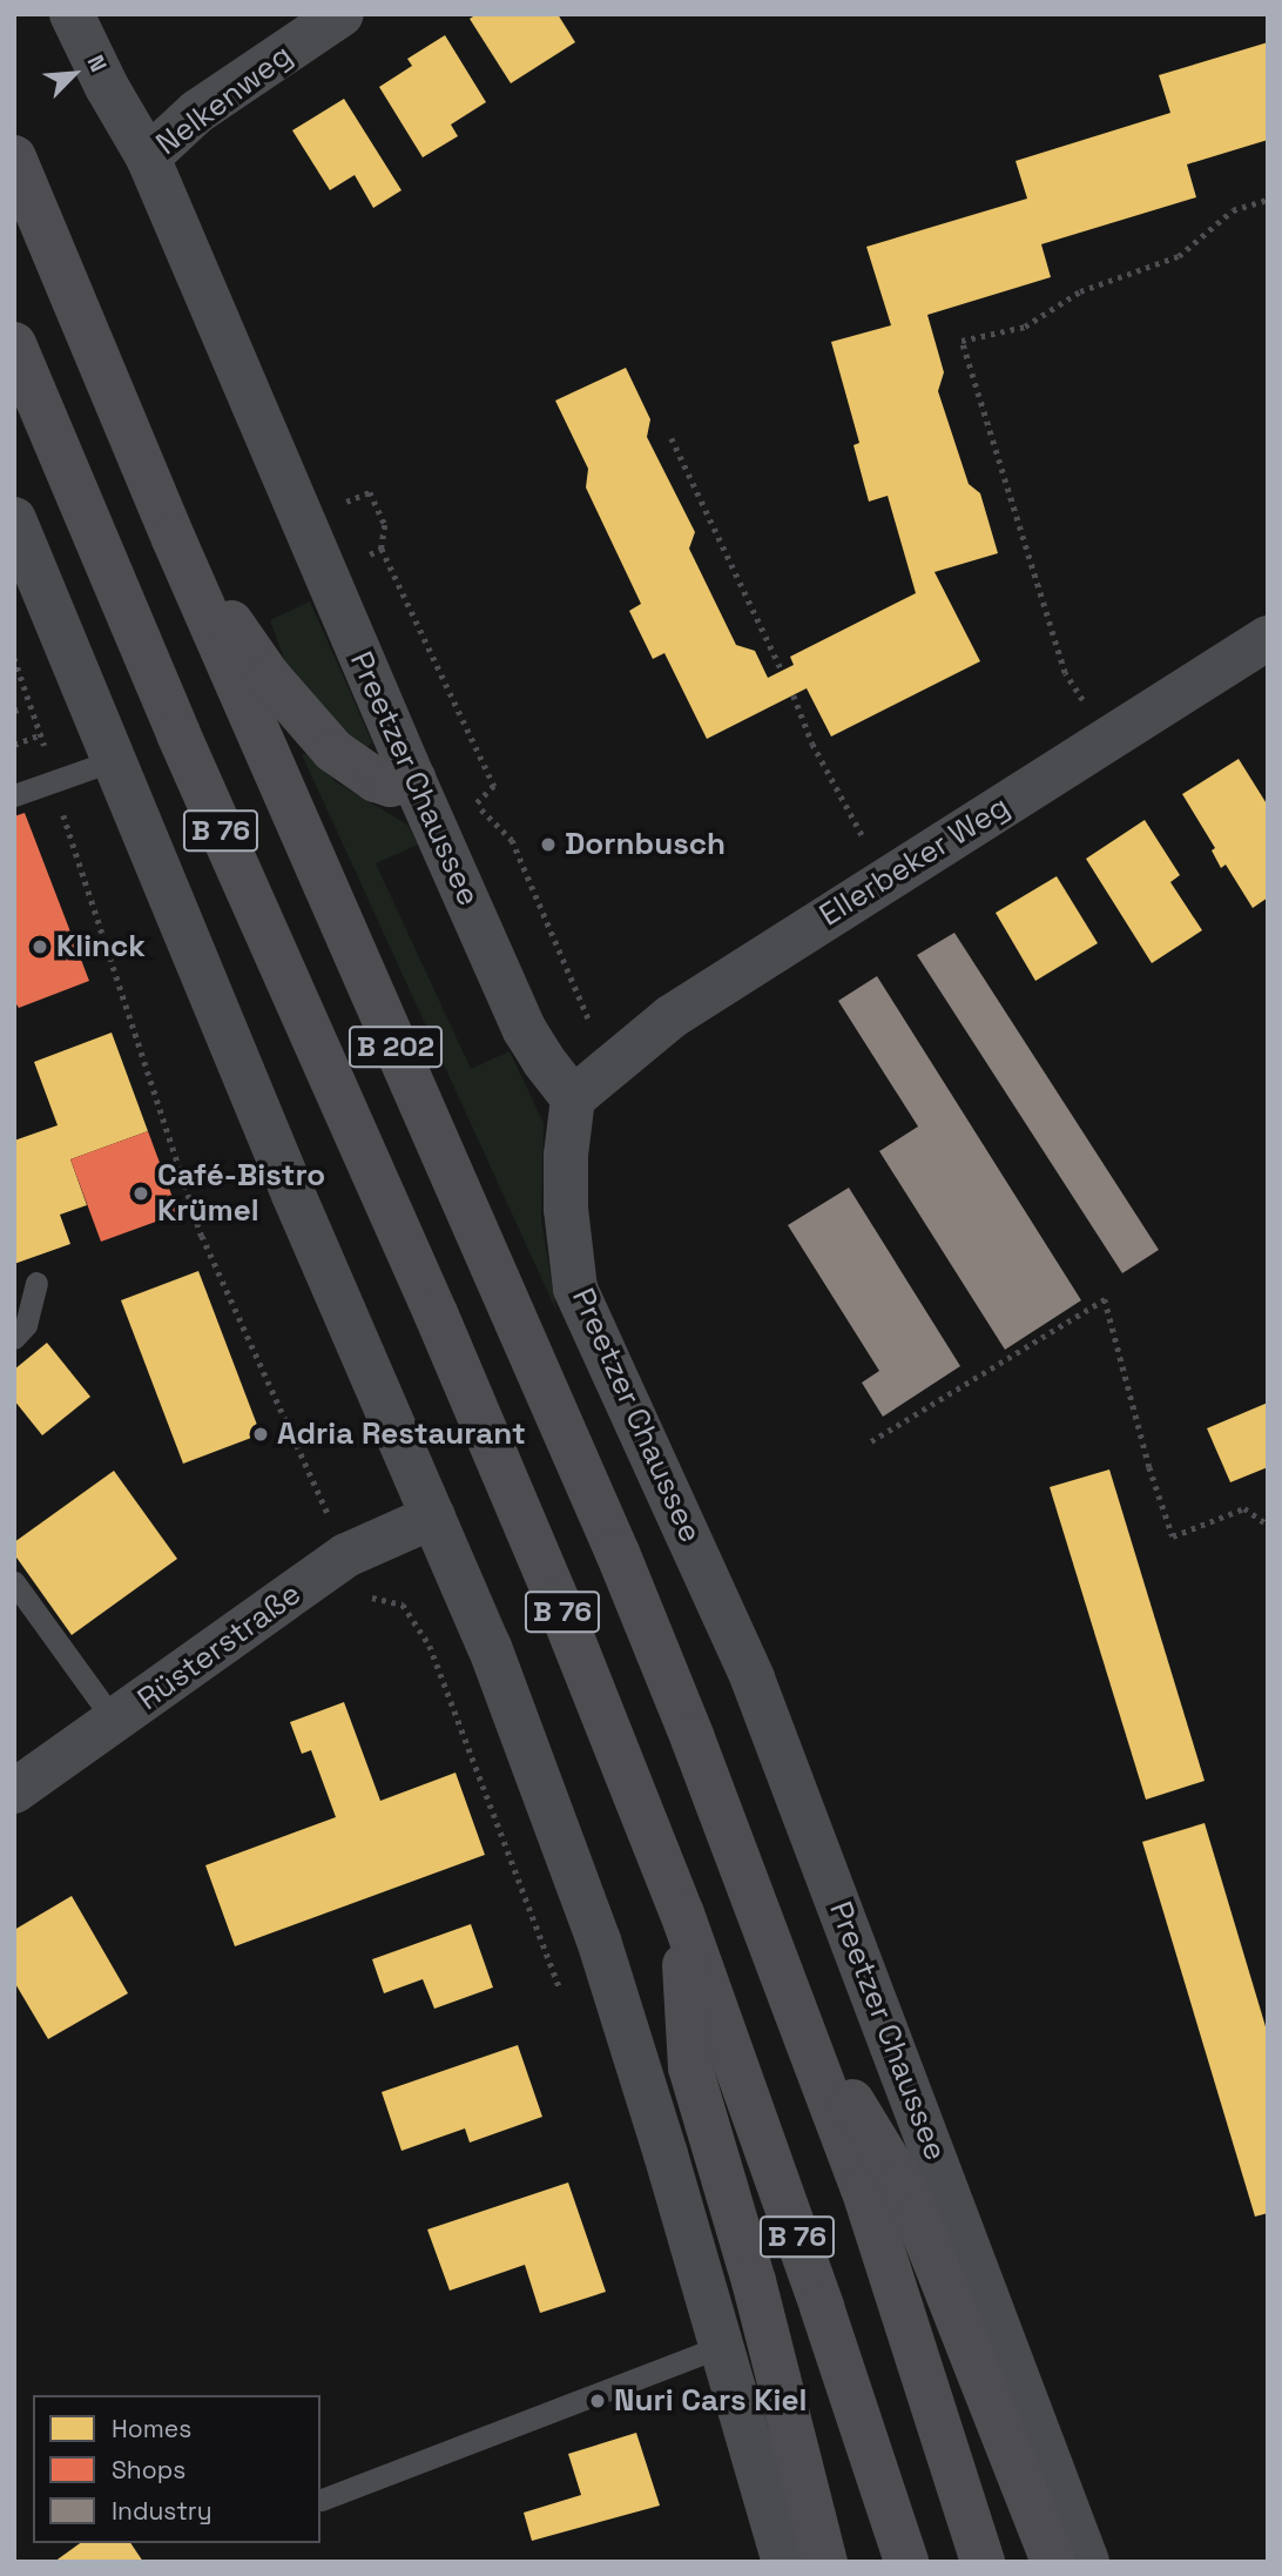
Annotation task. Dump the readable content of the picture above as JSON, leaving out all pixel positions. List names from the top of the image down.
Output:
{
  "streets": {
    "highway": ["B 76", "B 202"],
    "street": [
      "Nelkenweg",
      "Preetzer Chaussee",
      "Ellerbeker Weg",
      "Rüsterstraße"
    ]
  },
  "crossings": [
    ["Nelkenweg", "Preetzer Chaussee"],
    ["Preetzer Chaussee", "Ellerbeker Weg"],
    ["B 76", "B 202"]
  ],
  "places": [
    "Dornbusch",
    "Klinck",
    "Café-Bistro Krümel",
    "Adria Restaurant",
    "Nuri Cars Kiel"
  ],
  "legend": ["Homes", "Shops", "Industry"],
  "north": "top right"
}
